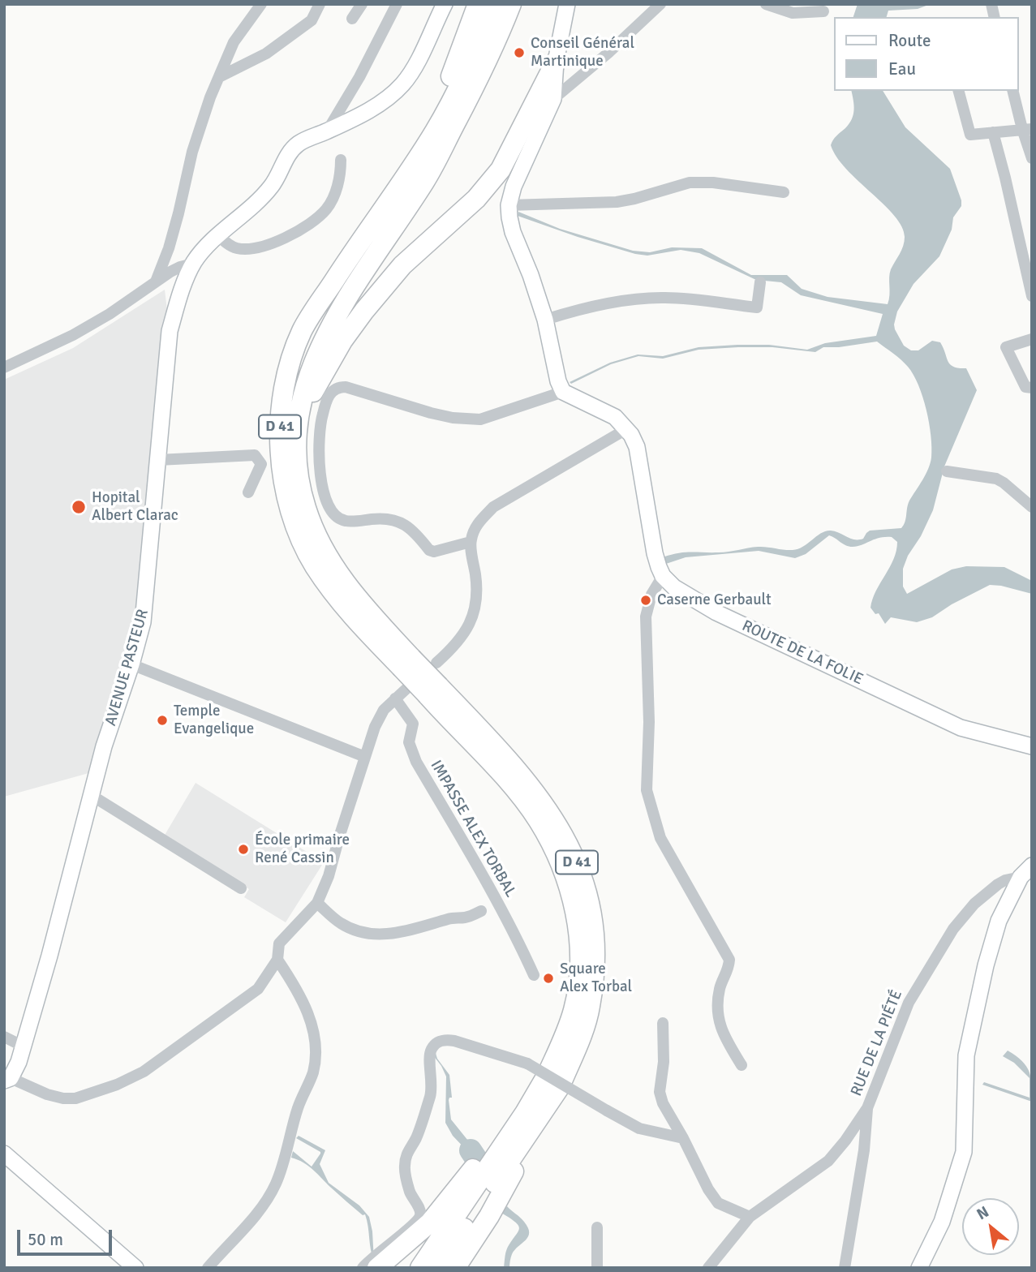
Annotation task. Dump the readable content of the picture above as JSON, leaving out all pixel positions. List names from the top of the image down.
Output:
{
  "streets": {
    "highway": ["D 41"],
    "street": [
      "ROUTE DE LA FOLIE",
      "AVENUE PASTEUR",
      "IMPASSE ALEX TORBAL",
      "RUE DE LA PIÉTÉ"
    ]
  },
  "places": [
    "Conseil Général Martinique",
    "Hopital Albert Clarac",
    "Caserne Gerbault",
    "Temple Evangelique",
    "École primaire René Cassin",
    "Square Alex Torbal"
  ],
  "legend": ["Route", "Eau"],
  "scale_bar": "50 m",
  "north": "top left"
}
